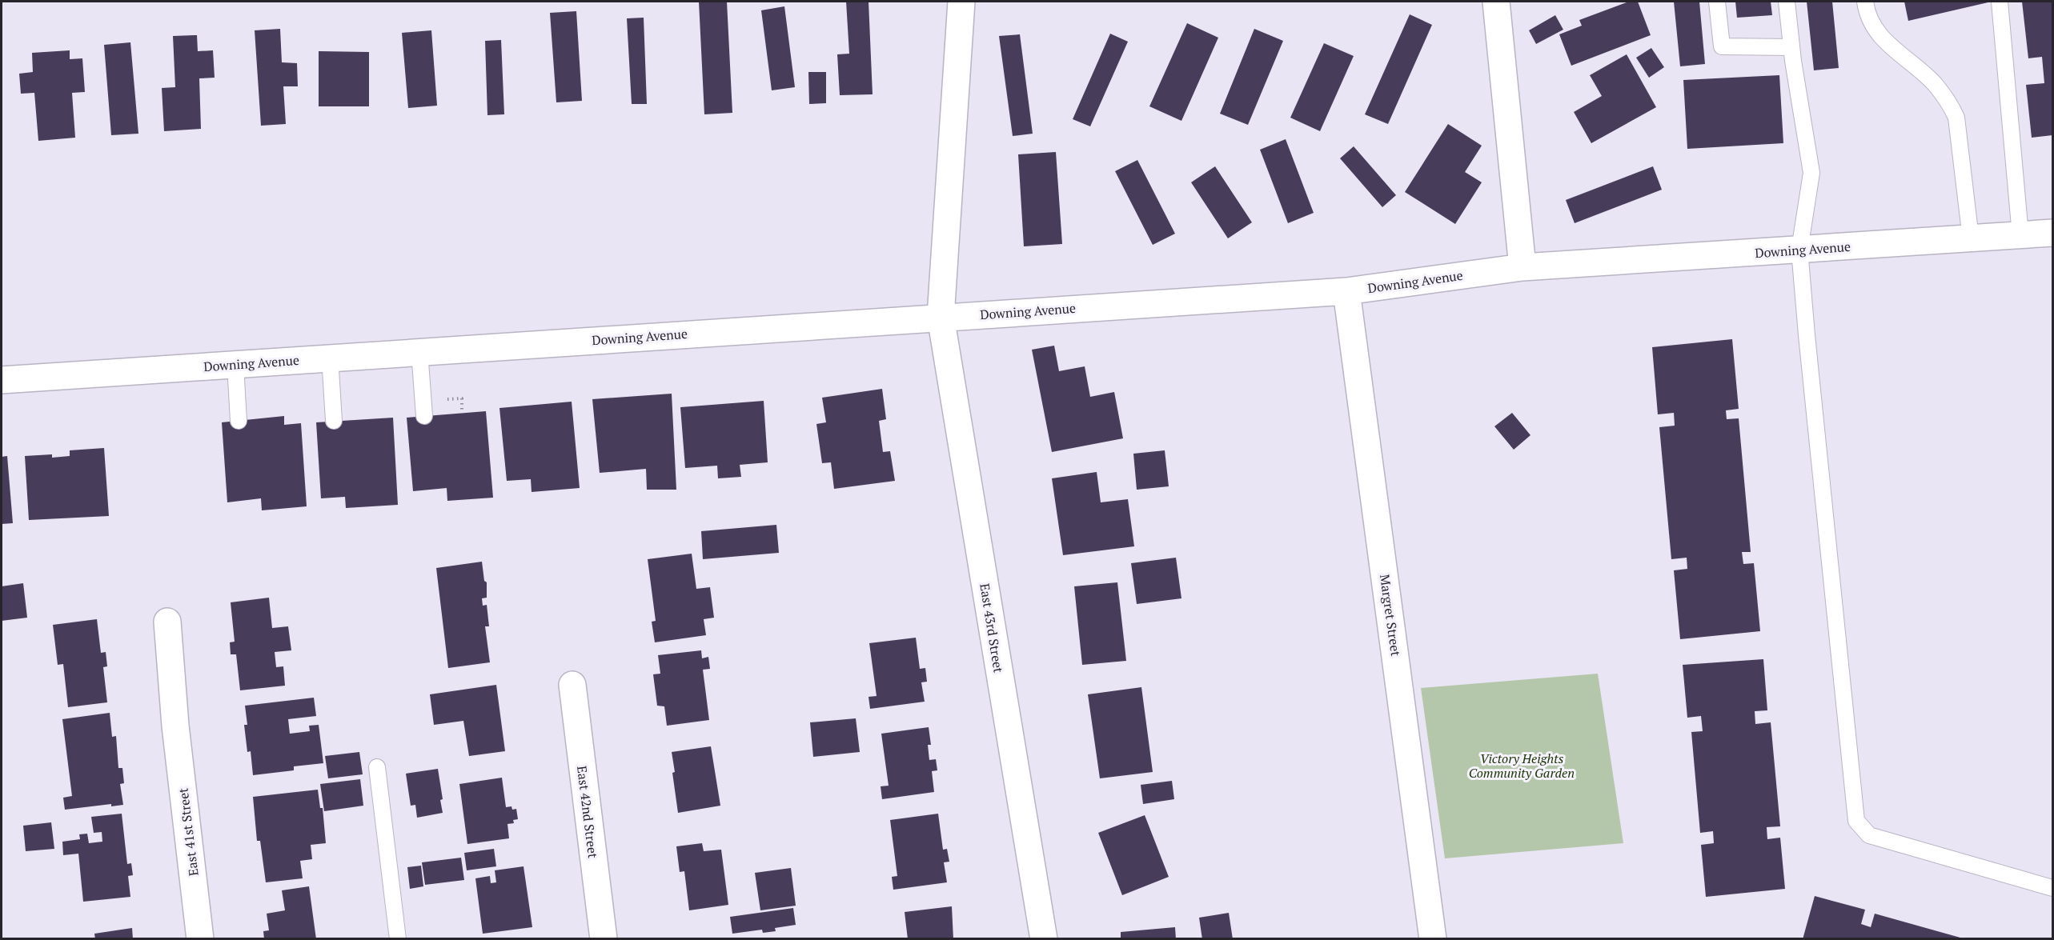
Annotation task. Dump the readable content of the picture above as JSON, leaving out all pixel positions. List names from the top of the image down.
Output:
{
  "streets": {
    "street": [
      "Downing Avenue",
      "Margret Street",
      "East 43rd Street",
      "East 42nd Street",
      "East 41st Street"
    ]
  },
  "crossings": [
    ["Downing Avenue", "Margret Street"],
    ["Downing Avenue", "East 43rd Street"]
  ],
  "parks": ["Victory Heights Community Garden"]
}
